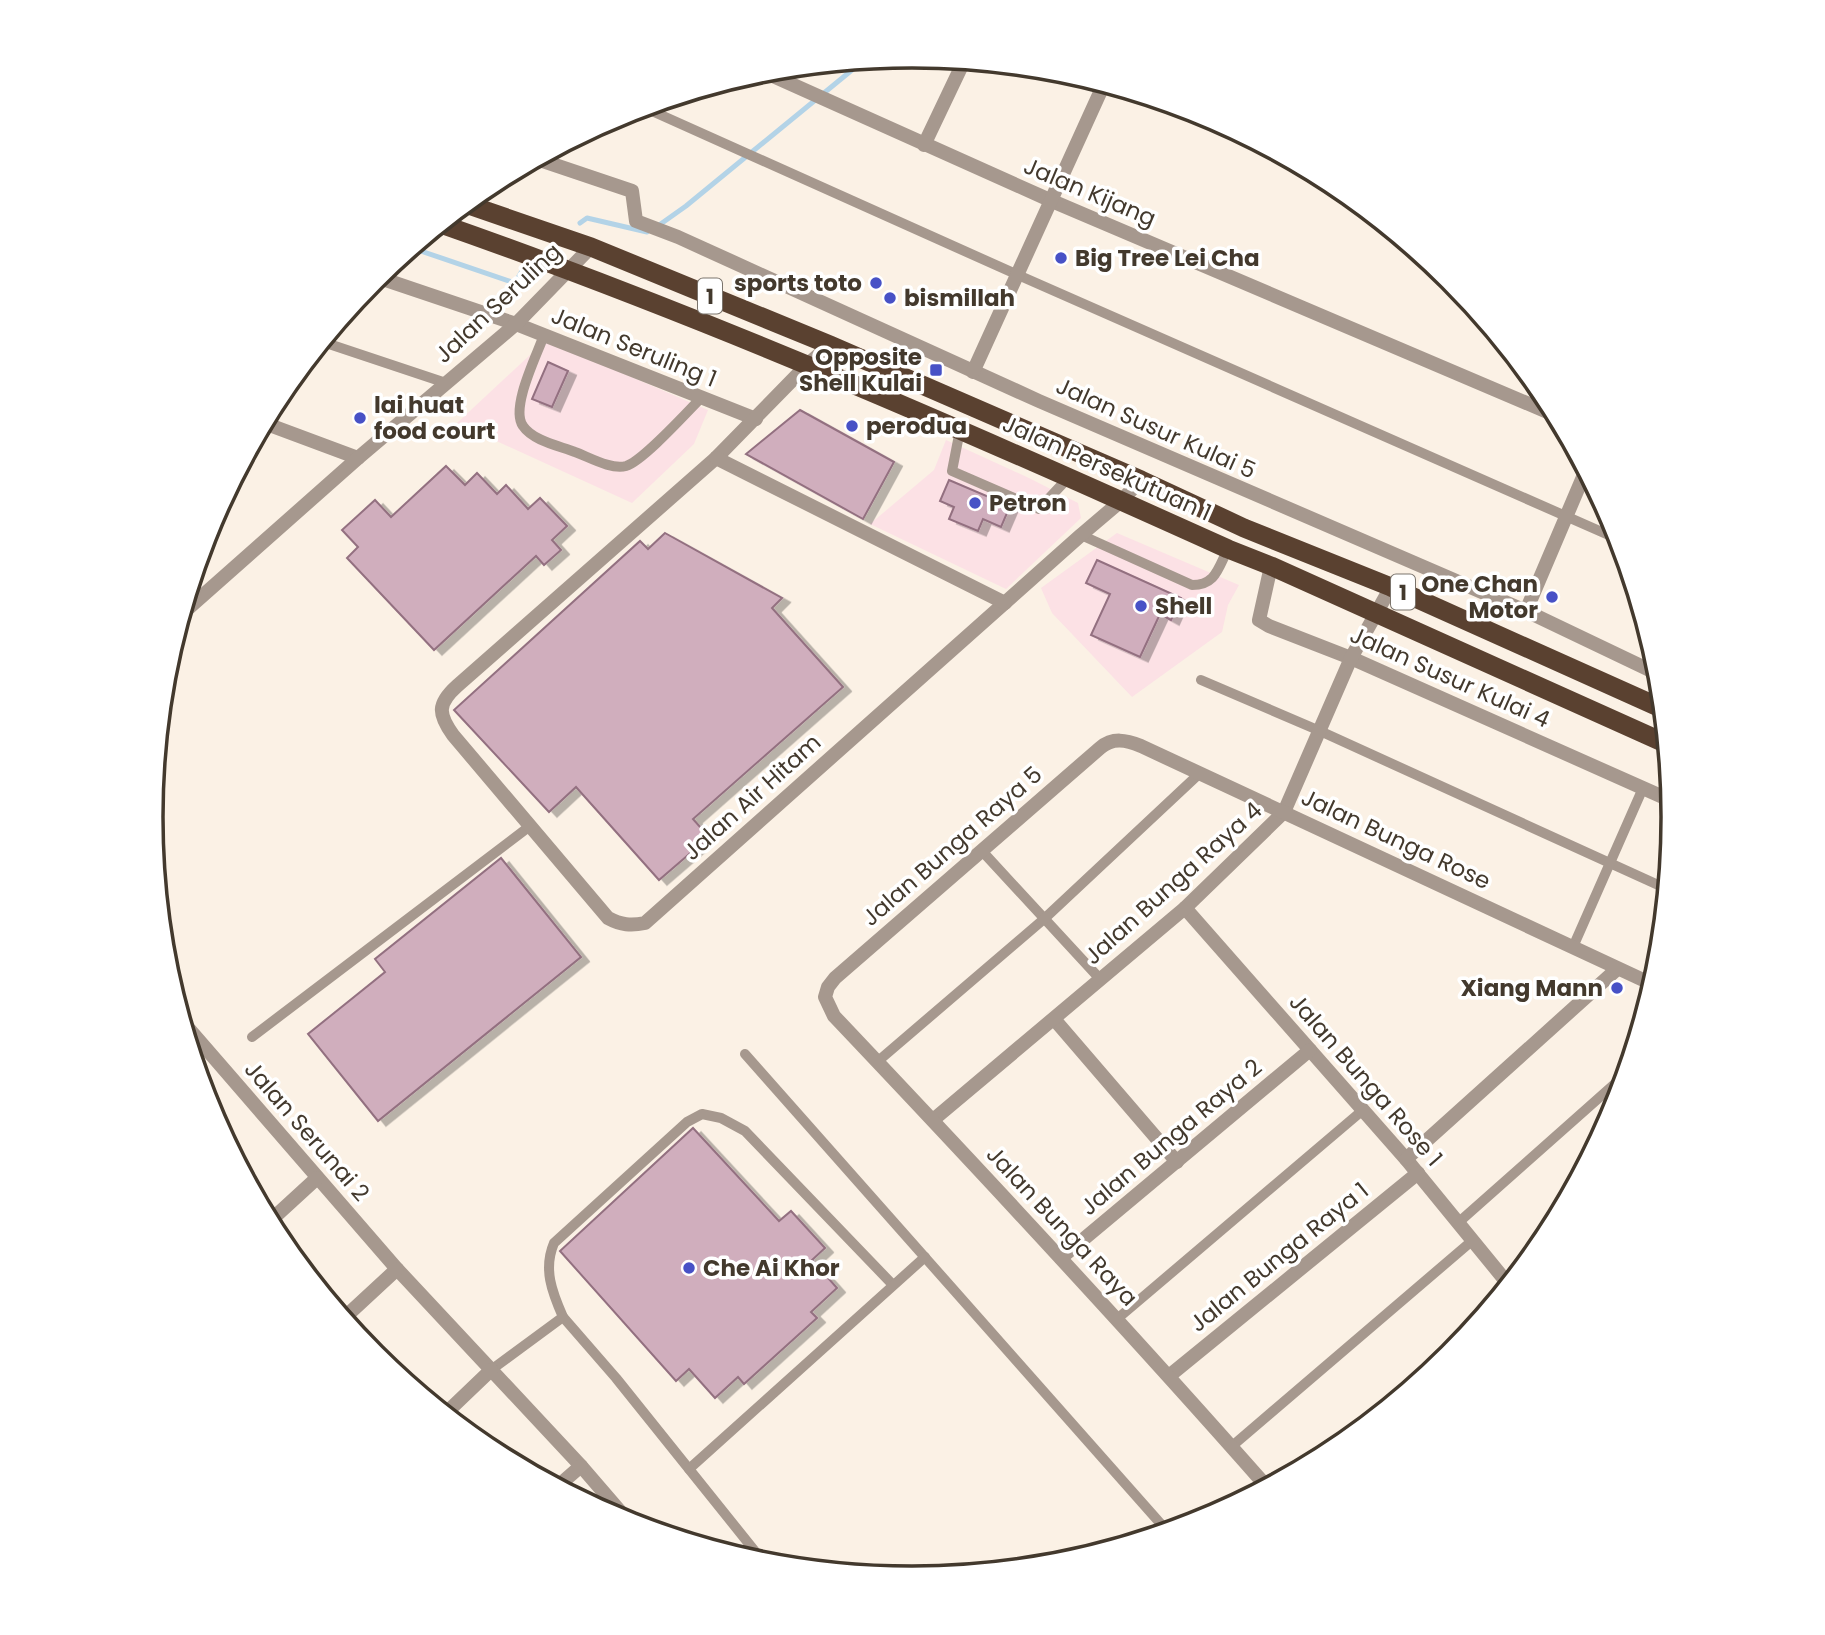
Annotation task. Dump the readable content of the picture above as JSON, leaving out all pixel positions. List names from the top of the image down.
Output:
{
  "streets": {
    "highway": ["1", "Jalan Persekutuan 1"],
    "street": [
      "Jalan Kijang",
      "Jalan Seruling",
      "Jalan Seruling 1",
      "Jalan Susur Kulai 5",
      "Jalan Susur Kulai 4",
      "Jalan Air Hitam",
      "Jalan Bunga Rose",
      "Jalan Bunga Raya 5",
      "Jalan Bunga Raya 4",
      "Jalan Bunga Rose 1",
      "Jalan Serunai 2",
      "Jalan Bunga Raya 2",
      "Jalan Bunga Raya",
      "Jalan Bunga Raya 1"
    ]
  },
  "crossings": [
    ["Jalan Seruling", "Jalan Seruling 1"],
    ["Jalan Seruling", "Jalan Persekutuan 1"],
    ["Jalan Persekutuan 1", "Jalan Susur Kulai 4"],
    ["Jalan Persekutuan 1", "Jalan Air Hitam"],
    ["Jalan Persekutuan 1", "Jalan Bunga Raya 4"],
    ["Jalan Susur Kulai 4", "Jalan Bunga Raya 4"],
    ["Jalan Bunga Rose", "Jalan Bunga Raya 5"],
    ["Jalan Bunga Rose", "Jalan Bunga Raya 4"],
    ["Jalan Bunga Raya 5", "Jalan Bunga Raya"],
    ["Jalan Bunga Raya 4", "Jalan Bunga Rose 1"],
    ["Jalan Bunga Raya 4", "Jalan Bunga Raya"],
    ["Jalan Bunga Rose 1", "Jalan Bunga Raya 2"],
    ["Jalan Bunga Rose 1", "Jalan Bunga Raya 1"],
    ["Jalan Bunga Raya 2", "Jalan Bunga Raya"],
    ["Jalan Bunga Raya", "Jalan Bunga Raya 1"]
  ],
  "places": {
    "other": [
      "Big Tree Lei Cha",
      "sports toto",
      "bismillah",
      "lai huat food court",
      "perodua",
      "Petron",
      "One Chan Motor",
      "Shell",
      "Xiang Mann",
      "Che Ai Khor"
    ],
    "transit": ["Opposite Shell Kulai"]
  }
}
